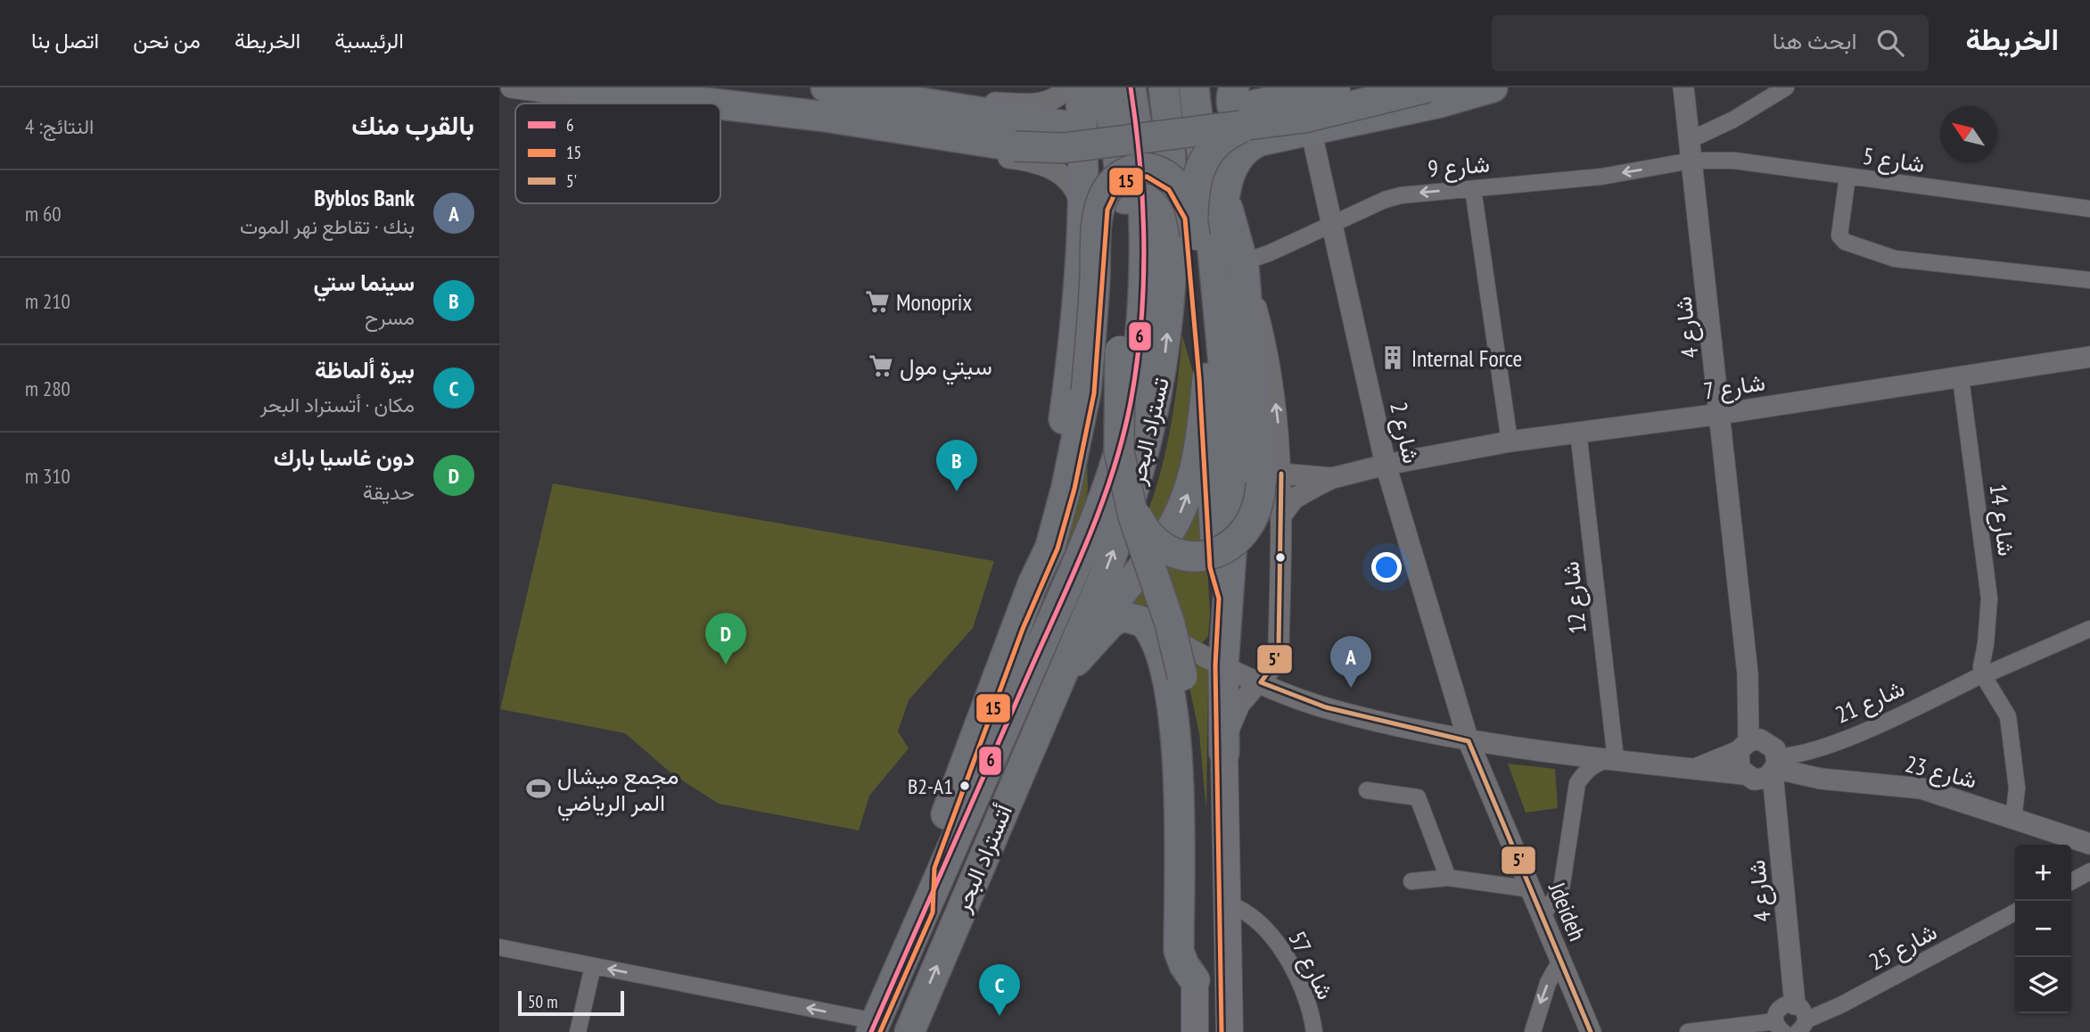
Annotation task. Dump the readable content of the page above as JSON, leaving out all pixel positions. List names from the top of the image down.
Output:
{
  "streets": {
    "highway": ["تستراد البحر", "أتستراد البحر"],
    "street": [
      "شارع 5",
      "شارع 9",
      "شارع 4",
      "شارع 7",
      "شارع 2",
      "شارع 14",
      "شارع 12",
      "شارع 21",
      "شارع 23",
      "Jdeideh",
      "شارع 25",
      "شارع 57"
    ]
  },
  "crossings": [
    ["شارع 5", "شارع 9"],
    ["شارع 5", "شارع 4"],
    ["شارع 9", "شارع 4"],
    ["شارع 9", "شارع 2"],
    ["شارع 4", "شارع 7"],
    ["شارع 4", "شارع 21"],
    ["شارع 4", "شارع 23"],
    ["شارع 4", "شارع 25"],
    ["شارع 7", "شارع 2"],
    ["شارع 7", "شارع 14"],
    ["شارع 7", "شارع 12"],
    ["تستراد البحر", "أتستراد البحر"],
    ["شارع 2", "Jdeideh"],
    ["شارع 14", "شارع 21"],
    ["شارع 21", "شارع 23"]
  ],
  "one_way": ["شارع 9"],
  "places": {
    "supermarket": ["Monoprix", "سيتي مول"],
    "building": ["Internal Force"],
    "other": ["B2-A1"],
    "sports": ["مجمع ميشال المر الرياضي"]
  },
  "lines": ["transit line 6", "transit line 15", "transit line 5'"],
  "legend": ["6", "15", "5'"],
  "scale_bar": "50 m",
  "north": "top left",
  "page": {
    "header": "الخريطة",
    "search": "ابحث هنا",
    "nav": [
      "الرئيسية",
      "الخريطة",
      "من نحن",
      "اتصل بنا"
    ],
    "heading": ["بالقرب منك", "النتائج: 4"],
    "list": [
      {
        "mark": "A",
        "name": "Byblos Bank",
        "note": "بنك · تقاطع نهر الموت",
        "value": "60 m"
      },
      {
        "mark": "B",
        "name": "سينما ستي",
        "note": "مسرح",
        "value": "210 m"
      },
      {
        "mark": "C",
        "name": "بيرة ألماظة",
        "note": "مكان · أتستراد البحر",
        "value": "280 m"
      },
      {
        "mark": "D",
        "name": "دون غاسيا بارك",
        "note": "حديقة",
        "value": "310 m"
      }
    ],
    "pins": [
      "B",
      "D",
      "A",
      "C"
    ],
    "map_buttons": ["+", "−"],
    "scale": "50 m"
  }
}
